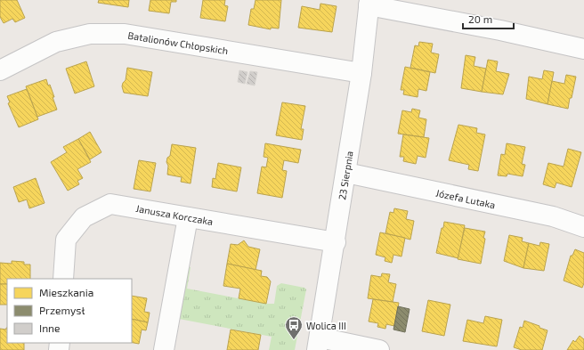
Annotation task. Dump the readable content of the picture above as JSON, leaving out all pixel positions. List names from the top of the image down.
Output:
{
  "streets": {
    "street": [
      "Batalionów Chłopskich",
      "23 Sierpnia",
      "Józefa Lutaka",
      "Janusza Korczaka"
    ]
  },
  "crossings": [
    ["Batalionów Chłopskich", "23 Sierpnia"],
    ["23 Sierpnia", "Józefa Lutaka"],
    ["23 Sierpnia", "Janusza Korczaka"]
  ],
  "places": {
    "bus stop": ["Wolica III"]
  },
  "legend": ["Mieszkania", "Przemysł", "Inne"],
  "scale_bar": "20 m"
}
